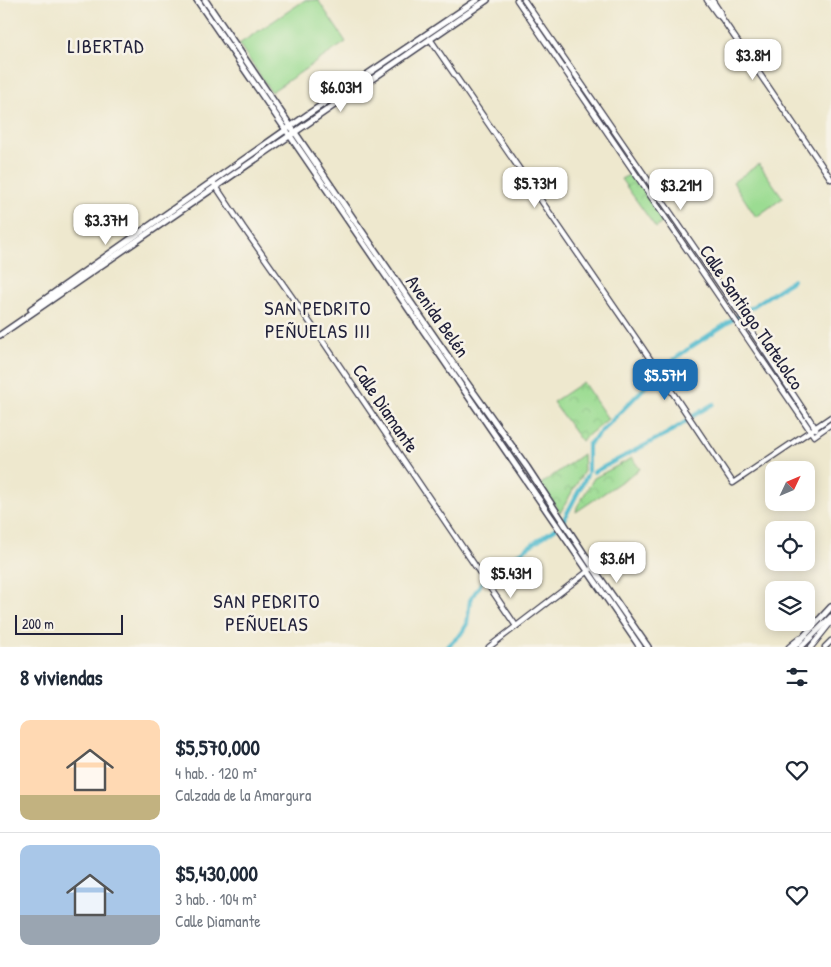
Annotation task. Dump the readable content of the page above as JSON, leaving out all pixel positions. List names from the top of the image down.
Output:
{
  "streets": {
    "main road": ["Avenida Belén"],
    "street": ["Calle Santiago Tlatelolco", "Calle Diamante"]
  },
  "districts": ["LIBERTAD", "SAN PEDRITO PEÑUELAS III", "SAN PEDRITO PEÑUELAS"],
  "scale_bar": "200 m",
  "north": "top right",
  "page": {
    "price": [
      "$3.8M",
      "$6.03M",
      "$5.73M",
      "$3.21M",
      "$3.37M",
      "$5.57M",
      "$3.6M",
      "$5.43M"
    ],
    "scale": "200 m",
    "heading": "8 viviendas",
    "list": [
      {
        "name": "$5,570,000",
        "note": "4 hab. · 120 m² · Calzada de la Amargura"
      },
      {
        "name": "$5,430,000",
        "note": "3 hab. · 104 m² · Calle Diamante"
      }
    ]
  }
}
